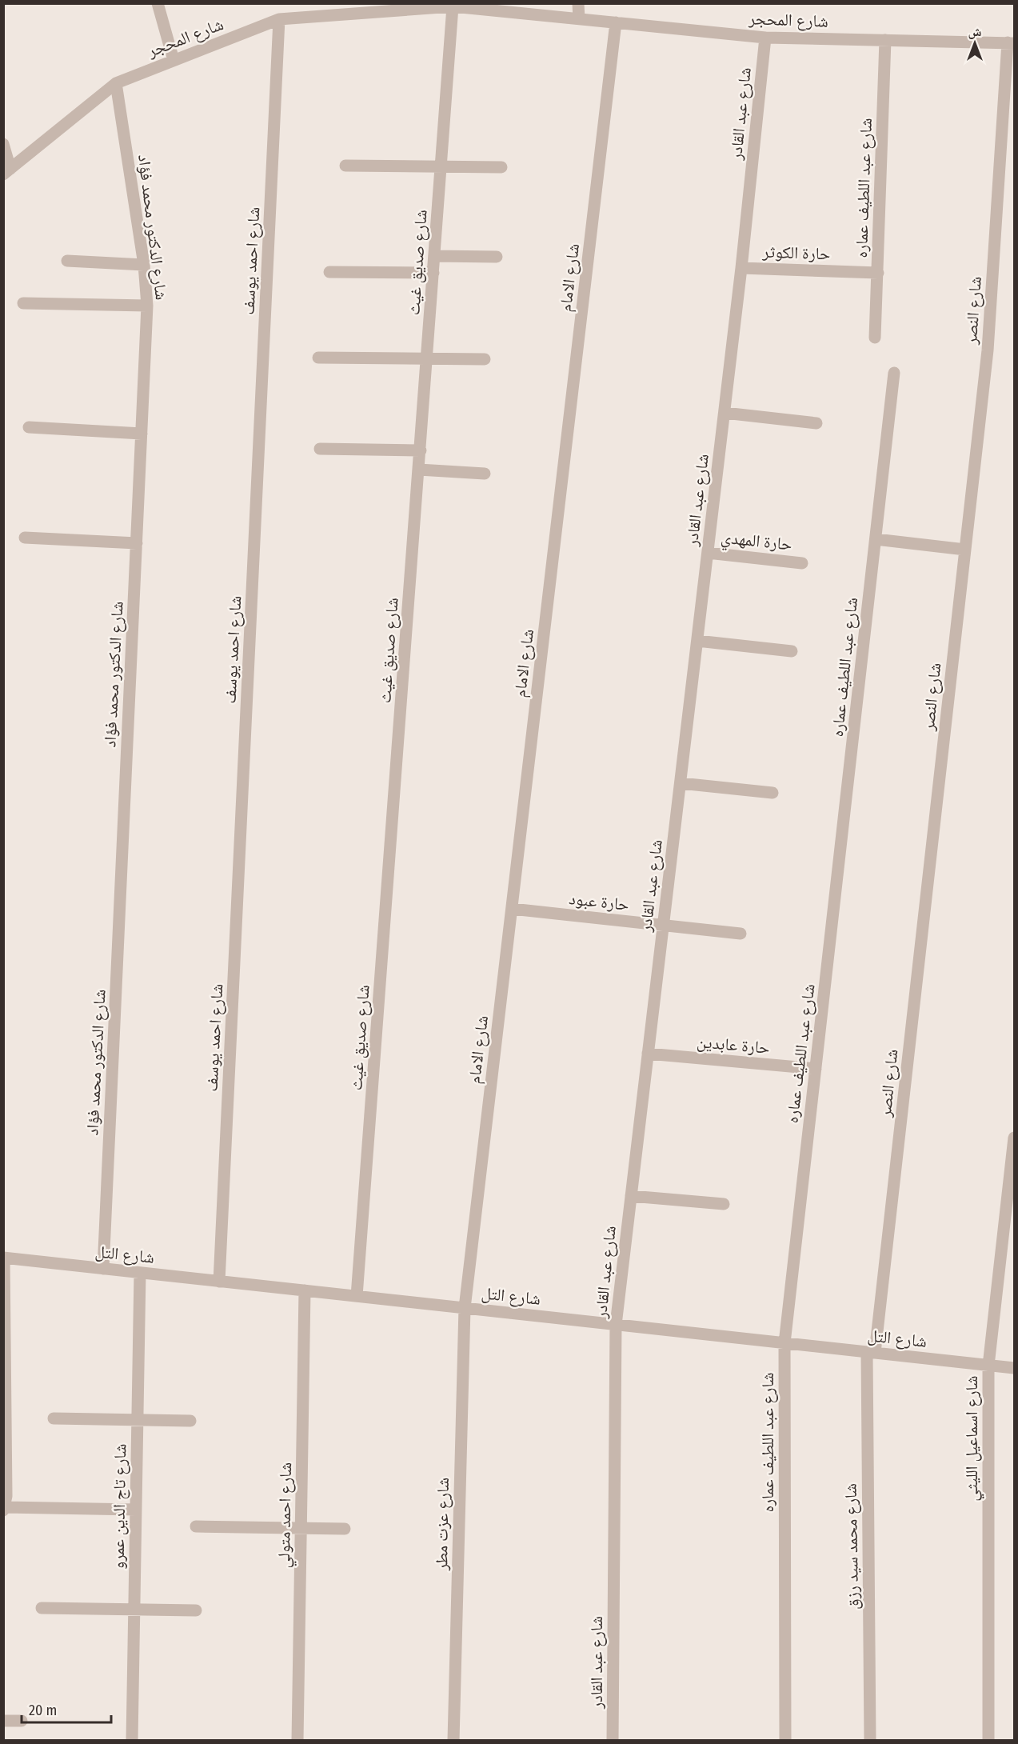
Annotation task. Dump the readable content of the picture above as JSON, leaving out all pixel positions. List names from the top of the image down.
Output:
{
  "streets": {
    "street": [
      "شارع المحجر",
      "شارع عبد القادر",
      "شارع عبد اللطيف عماره",
      "شارع الدكتور محمد فؤاد",
      "حارة الكوثر",
      "شارع احمد يوسف",
      "شارع صديق غيث",
      "شارع الامام",
      "شارع النصر",
      "حارة المهدي",
      "حارة عبود",
      "حارة عابدين",
      "شارع التل",
      "شارع اسماعيل الليثي",
      "شارع تاج الدين عمرو",
      "شارع احمد متولي",
      "شارع عزت مطر",
      "شارع محمد سيد رزق"
    ]
  },
  "crossings": [
    ["شارع المحجر", "شارع عبد القادر"],
    ["شارع المحجر", "شارع عبد اللطيف عماره"],
    ["شارع المحجر", "شارع الدكتور محمد فؤاد"],
    ["شارع المحجر", "شارع احمد يوسف"],
    ["شارع المحجر", "شارع صديق غيث"],
    ["شارع المحجر", "شارع الامام"],
    ["شارع المحجر", "شارع النصر"],
    ["شارع عبد القادر", "حارة الكوثر"],
    ["شارع عبد القادر", "حارة المهدي"],
    ["شارع عبد القادر", "حارة عبود"],
    ["شارع عبد القادر", "حارة عابدين"],
    ["شارع عبد القادر", "شارع التل"],
    ["شارع عبد اللطيف عماره", "حارة الكوثر"],
    ["شارع عبد اللطيف عماره", "حارة عابدين"],
    ["شارع عبد اللطيف عماره", "شارع التل"],
    ["شارع الدكتور محمد فؤاد", "شارع التل"],
    ["شارع احمد يوسف", "شارع التل"],
    ["شارع صديق غيث", "شارع التل"],
    ["شارع الامام", "حارة عبود"],
    ["شارع الامام", "شارع التل"],
    ["شارع الامام", "شارع عزت مطر"],
    ["شارع النصر", "شارع التل"],
    ["شارع النصر", "شارع محمد سيد رزق"],
    ["شارع التل", "شارع اسماعيل الليثي"],
    ["شارع التل", "شارع تاج الدين عمرو"],
    ["شارع التل", "شارع احمد متولي"],
    ["شارع التل", "شارع عزت مطر"],
    ["شارع التل", "شارع محمد سيد رزق"]
  ],
  "scale_bar": "20 m",
  "north": "top"
}
